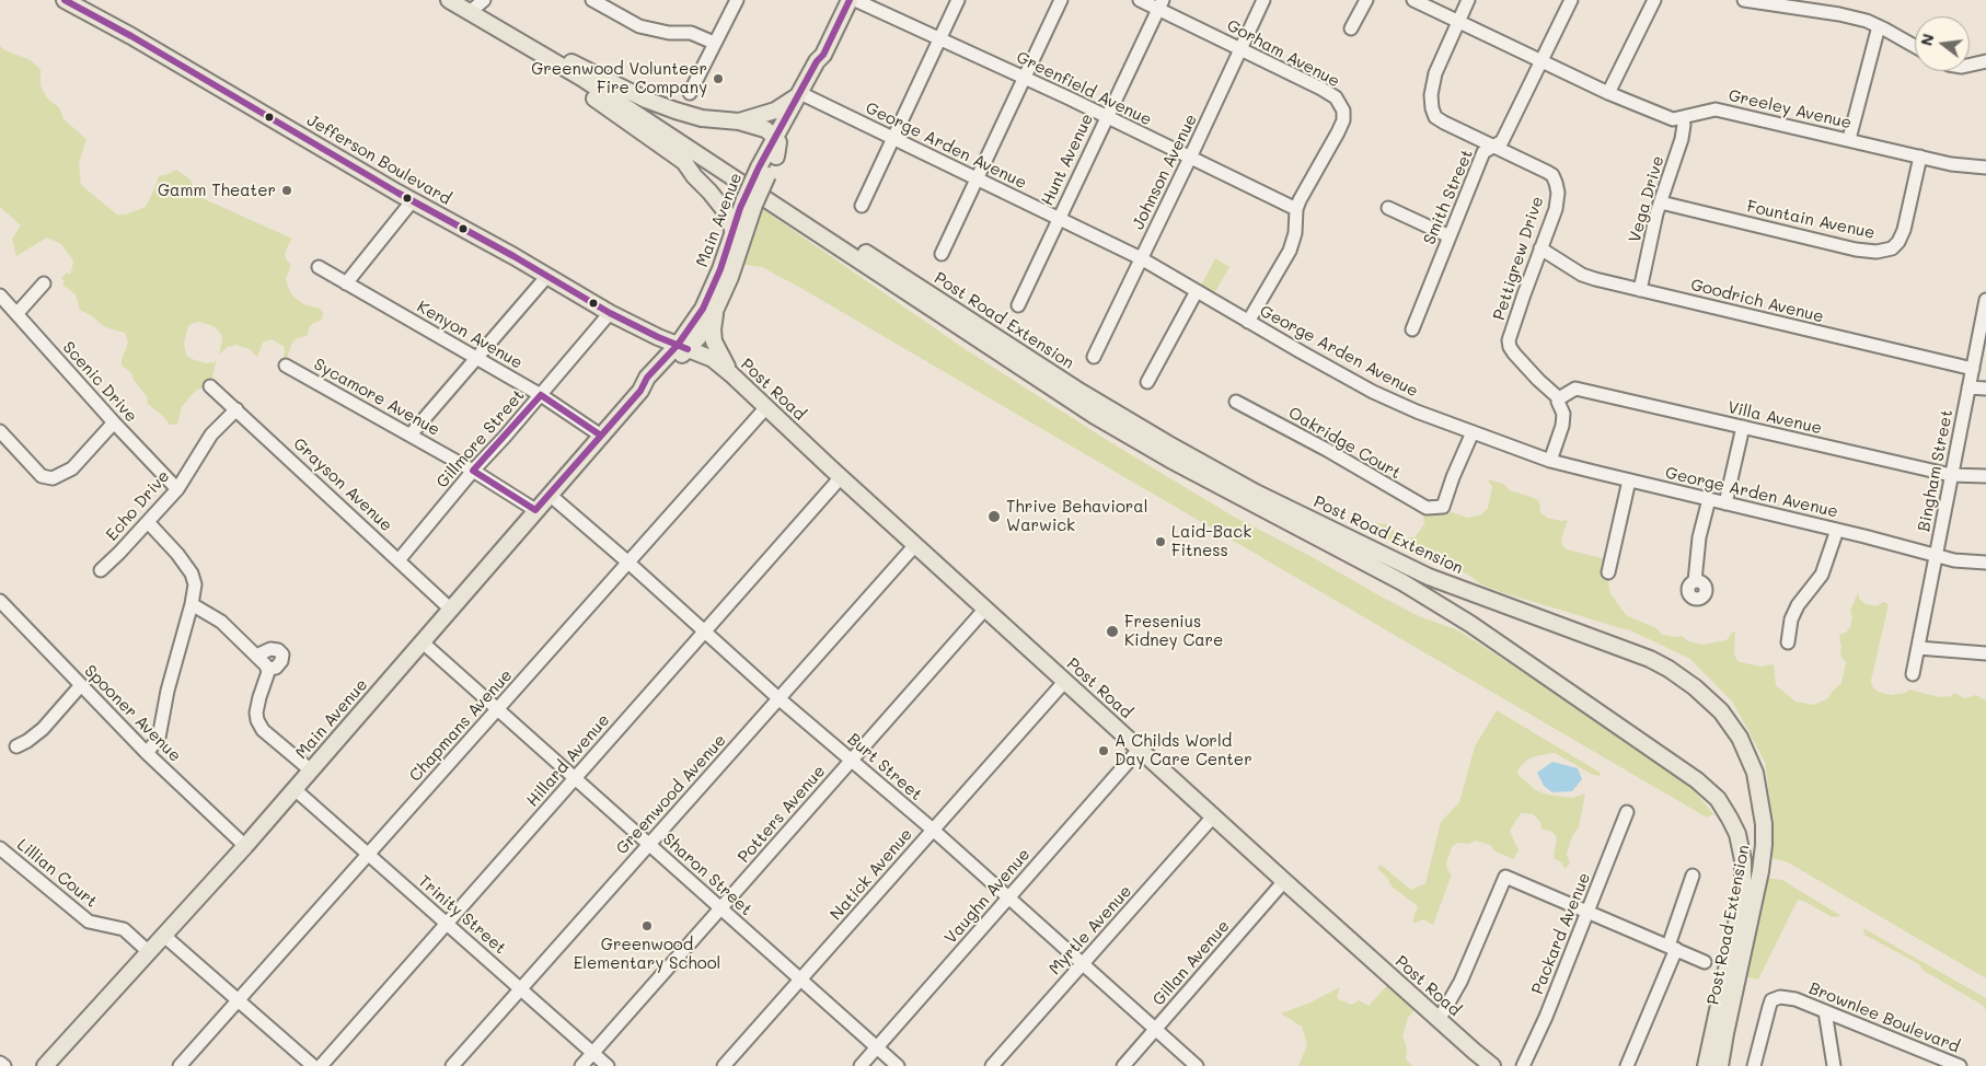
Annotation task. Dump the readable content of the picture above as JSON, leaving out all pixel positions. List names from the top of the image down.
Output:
{
  "streets": {
    "main road": [
      "Jefferson Boulevard",
      "Main Avenue",
      "Post Road Extension",
      "Post Road"
    ],
    "street": [
      "Gorham Avenue",
      "Greenfield Avenue",
      "Greeley Avenue",
      "George Arden Avenue",
      "Hunt Avenue",
      "Johnson Avenue",
      "Smith Street",
      "Vega Drive",
      "Fountain Avenue",
      "Pettigrew Drive",
      "Goodrich Avenue",
      "Kenyon Avenue",
      "Scenic Drive",
      "Sycamore Avenue",
      "Villa Avenue",
      "Gillmore Street",
      "Oakridge Court",
      "Bingham Street",
      "Grayson Avenue",
      "Echo Drive",
      "Spooner Avenue",
      "Chapmans Avenue",
      "Hillard Avenue",
      "Burt Street",
      "Greenwood Avenue",
      "Potters Avenue",
      "Lillian Court",
      "Sharon Street",
      "Natick Avenue",
      "Vaughn Avenue",
      "Trinity Street",
      "Myrtle Avenue",
      "Packard Avenue",
      "Gillan Avenue",
      "Brownlee Boulevard"
    ]
  },
  "crossings": [
    ["Gorham Avenue", "Greenfield Avenue"],
    ["Gorham Avenue", "George Arden Avenue"],
    ["Gorham Avenue", "Hunt Avenue"],
    ["Gorham Avenue", "Johnson Avenue"],
    ["Greenfield Avenue", "Hunt Avenue"],
    ["Greenfield Avenue", "Johnson Avenue"],
    ["Greeley Avenue", "Smith Street"],
    ["Greeley Avenue", "Vega Drive"],
    ["Greeley Avenue", "Fountain Avenue"],
    ["George Arden Avenue", "Hunt Avenue"],
    ["George Arden Avenue", "Johnson Avenue"],
    ["George Arden Avenue", "Main Avenue"],
    ["George Arden Avenue", "Oakridge Court"],
    ["George Arden Avenue", "Bingham Street"],
    ["Jefferson Boulevard", "Main Avenue"],
    ["Jefferson Boulevard", "Post Road"],
    ["Jefferson Boulevard", "Gillmore Street"],
    ["Smith Street", "Pettigrew Drive"],
    ["Vega Drive", "Fountain Avenue"],
    ["Vega Drive", "Goodrich Avenue"],
    ["Main Avenue", "Kenyon Avenue"],
    ["Main Avenue", "Post Road"],
    ["Main Avenue", "Sycamore Avenue"],
    ["Main Avenue", "Grayson Avenue"],
    ["Main Avenue", "Spooner Avenue"],
    ["Main Avenue", "Burt Street"],
    ["Main Avenue", "Lillian Court"],
    ["Main Avenue", "Sharon Street"],
    ["Main Avenue", "Trinity Street"],
    ["Pettigrew Drive", "Goodrich Avenue"],
    ["Pettigrew Drive", "Villa Avenue"],
    ["Goodrich Avenue", "Bingham Street"],
    ["Kenyon Avenue", "Gillmore Street"],
    ["Scenic Drive", "Echo Drive"],
    ["Post Road", "Chapmans Avenue"],
    ["Post Road", "Hillard Avenue"],
    ["Post Road", "Greenwood Avenue"],
    ["Post Road", "Potters Avenue"],
    ["Post Road", "Natick Avenue"],
    ["Post Road", "Vaughn Avenue"],
    ["Post Road", "Myrtle Avenue"],
    ["Post Road", "Gillan Avenue"],
    ["Sycamore Avenue", "Gillmore Street"],
    ["Villa Avenue", "Bingham Street"],
    ["Gillmore Street", "Grayson Avenue"],
    ["Grayson Avenue", "Echo Drive"],
    ["Chapmans Avenue", "Burt Street"],
    ["Chapmans Avenue", "Sharon Street"],
    ["Chapmans Avenue", "Trinity Street"],
    ["Hillard Avenue", "Burt Street"],
    ["Hillard Avenue", "Sharon Street"],
    ["Hillard Avenue", "Trinity Street"],
    ["Burt Street", "Greenwood Avenue"],
    ["Burt Street", "Potters Avenue"],
    ["Burt Street", "Natick Avenue"],
    ["Burt Street", "Vaughn Avenue"],
    ["Burt Street", "Myrtle Avenue"],
    ["Burt Street", "Gillan Avenue"],
    ["Greenwood Avenue", "Sharon Street"],
    ["Greenwood Avenue", "Trinity Street"],
    ["Potters Avenue", "Sharon Street"],
    ["Potters Avenue", "Trinity Street"],
    ["Sharon Street", "Natick Avenue"],
    ["Sharon Street", "Vaughn Avenue"]
  ],
  "places": [
    "Greenwood Volunteer Fire Company",
    "Gamm Theater",
    "Thrive Behavioral Warwick",
    "Laid-Back Fitness",
    "Fresenius Kidney Care",
    "A Childs World Day Care Center",
    "Greenwood Elementary School"
  ],
  "north": "left"
}
